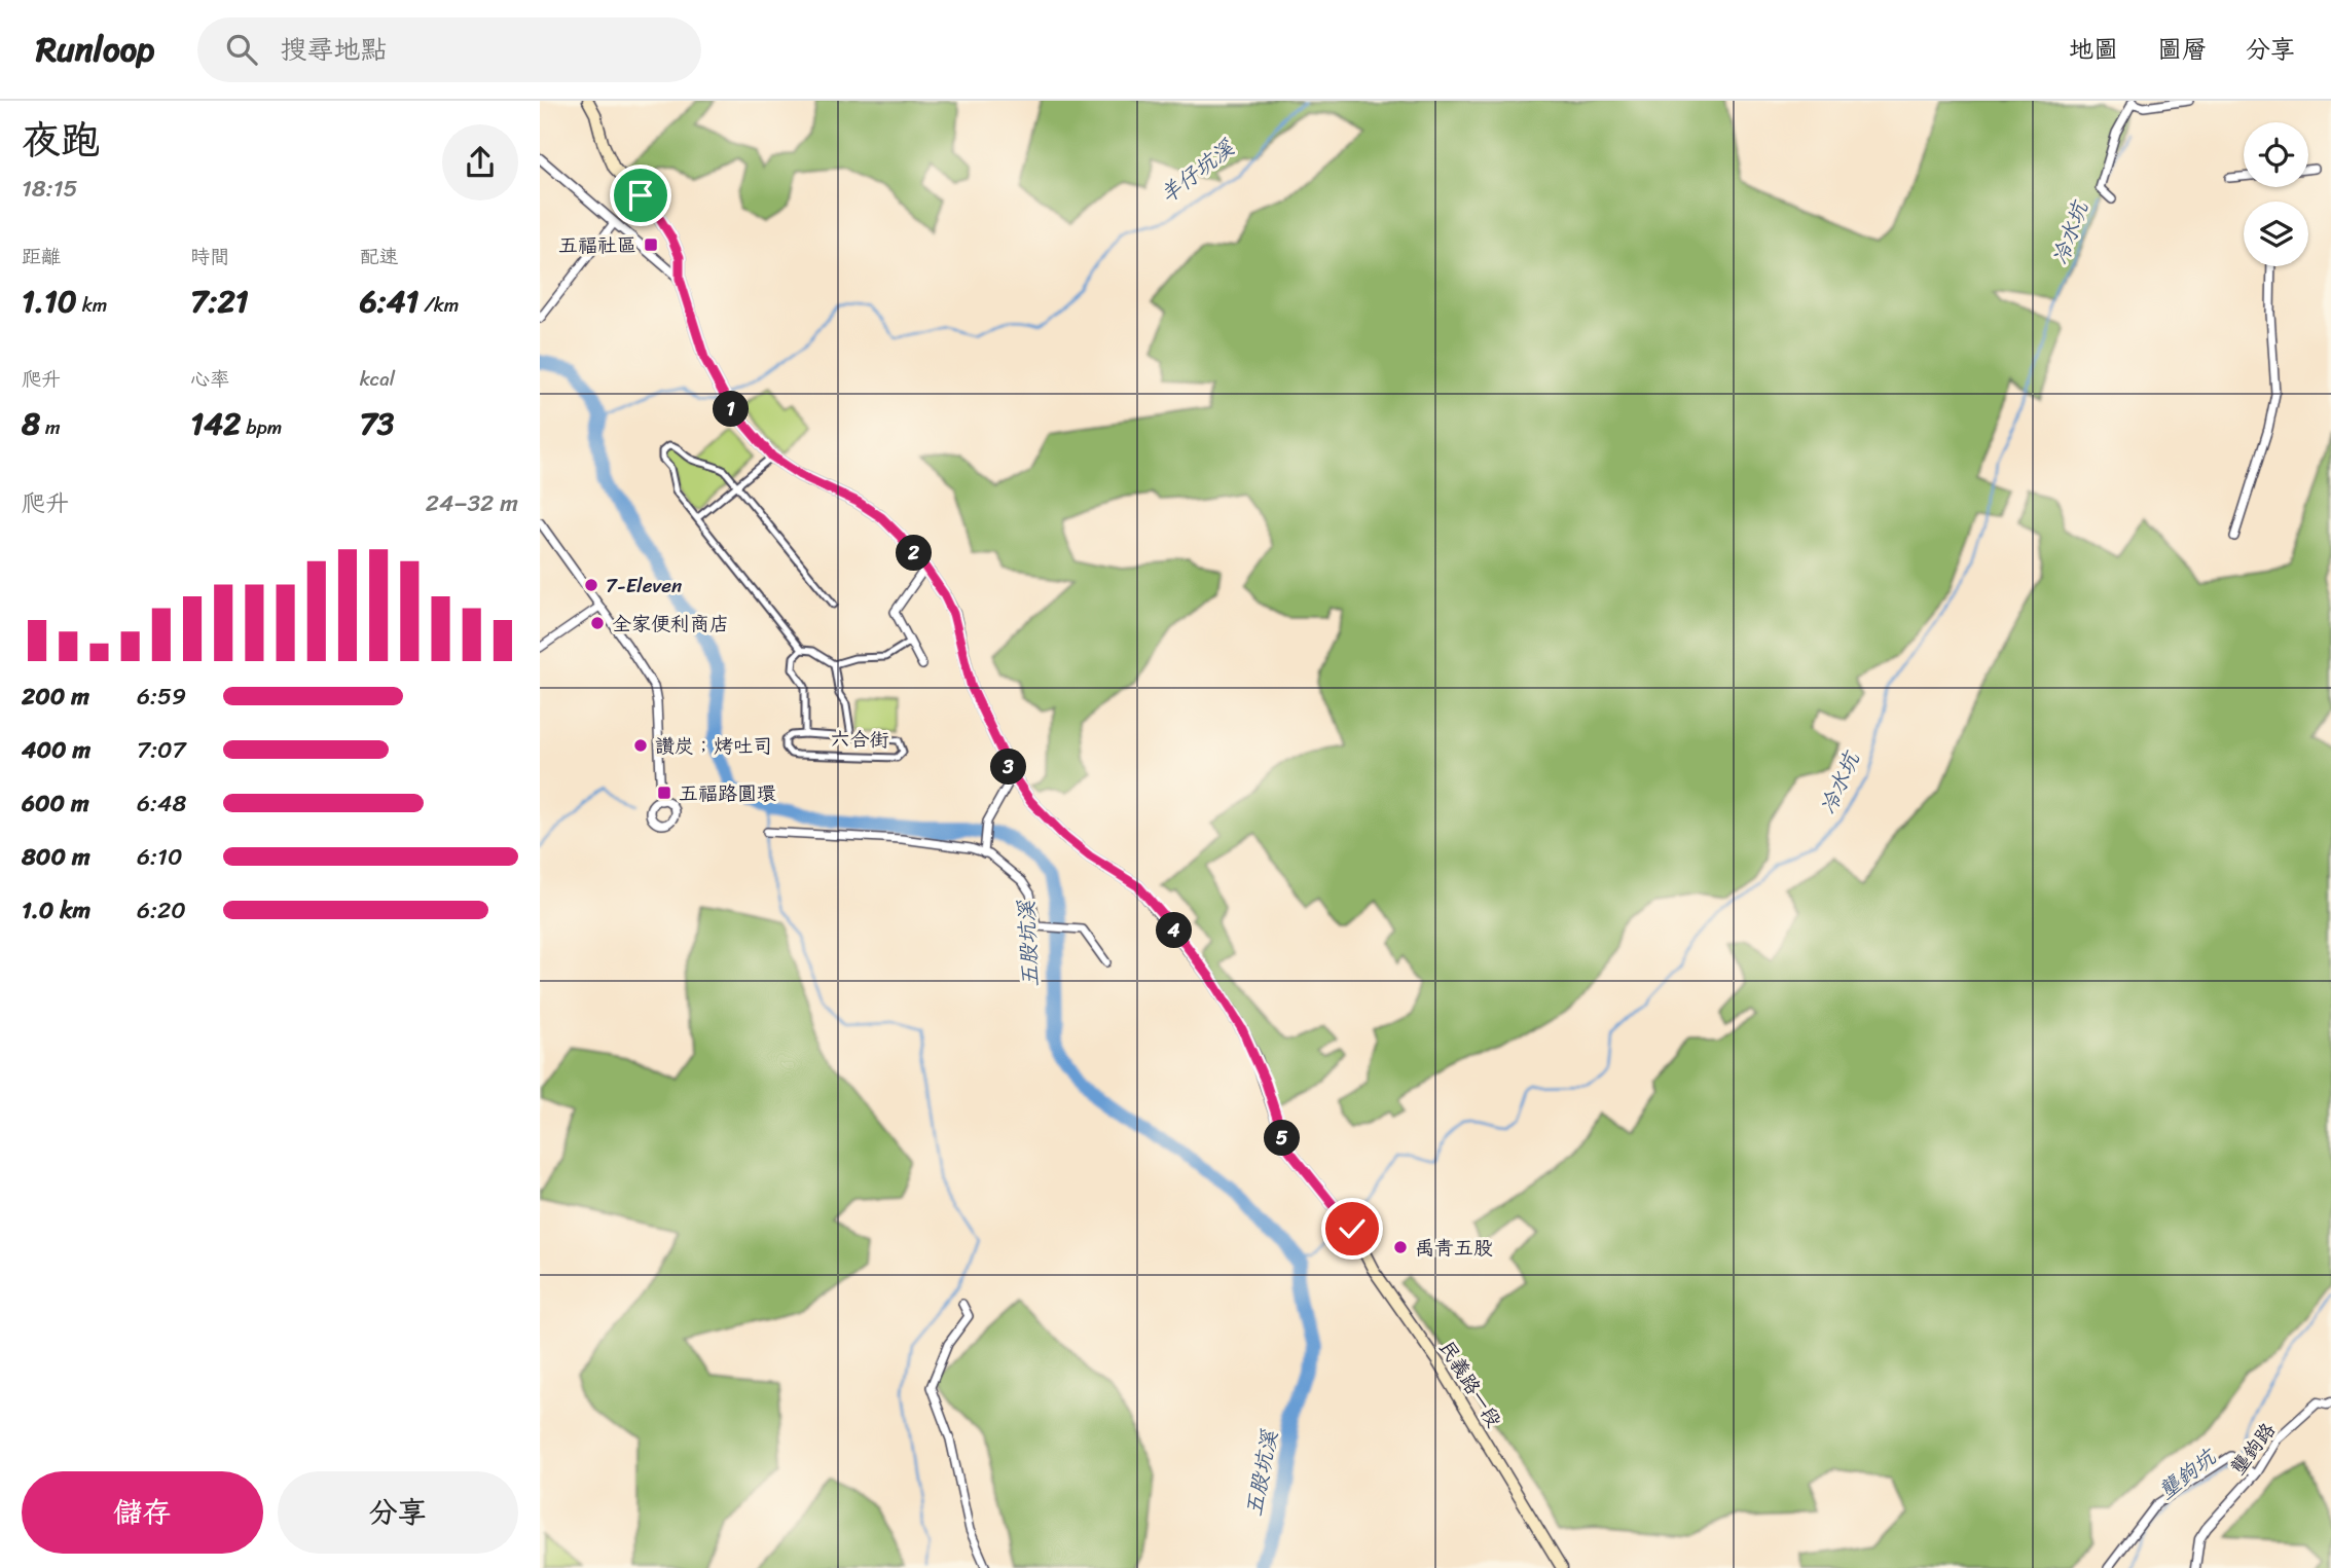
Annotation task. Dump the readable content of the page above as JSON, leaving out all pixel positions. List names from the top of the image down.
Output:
{
  "streets": {
    "main road": ["民義路一段"],
    "street": ["六合街", "壟鉤路"]
  },
  "water": [
    "羊仔坑溪",
    "冷水坑",
    "五股坑溪",
    "壟鉤坑"
  ],
  "places": {
    "transit": ["五福社區", "五福路圓環"],
    "other": [
      "7-Eleven",
      "全家便利商店",
      "讚炭；烤吐司",
      "禹青五股"
    ]
  },
  "page": {
    "header": "Runloop",
    "search": "搜尋地點",
    "nav": ["地圖", "圖層", "分享"],
    "heading": ["夜跑", "18:15"],
    "stats": [
      ["距離", "1.10 km"],
      ["時間", "7:21"],
      ["配速", "6:41 /km"],
      ["爬升", "8 m"],
      ["心率", "142 bpm"],
      ["kcal", "73"]
    ],
    "pins": [
      "1",
      "2",
      "3",
      "4",
      "5"
    ],
    "chart": ["爬升", "24–32 m"],
    "list": [
      {
        "name": "200 m",
        "note": "6:59"
      },
      {
        "name": "400 m",
        "note": "7:07"
      },
      {
        "name": "600 m",
        "note": "6:48"
      },
      {
        "name": "800 m",
        "note": "6:10"
      },
      {
        "name": "1.0 km",
        "note": "6:20"
      }
    ],
    "buttons": ["儲存", "分享"]
  }
}
